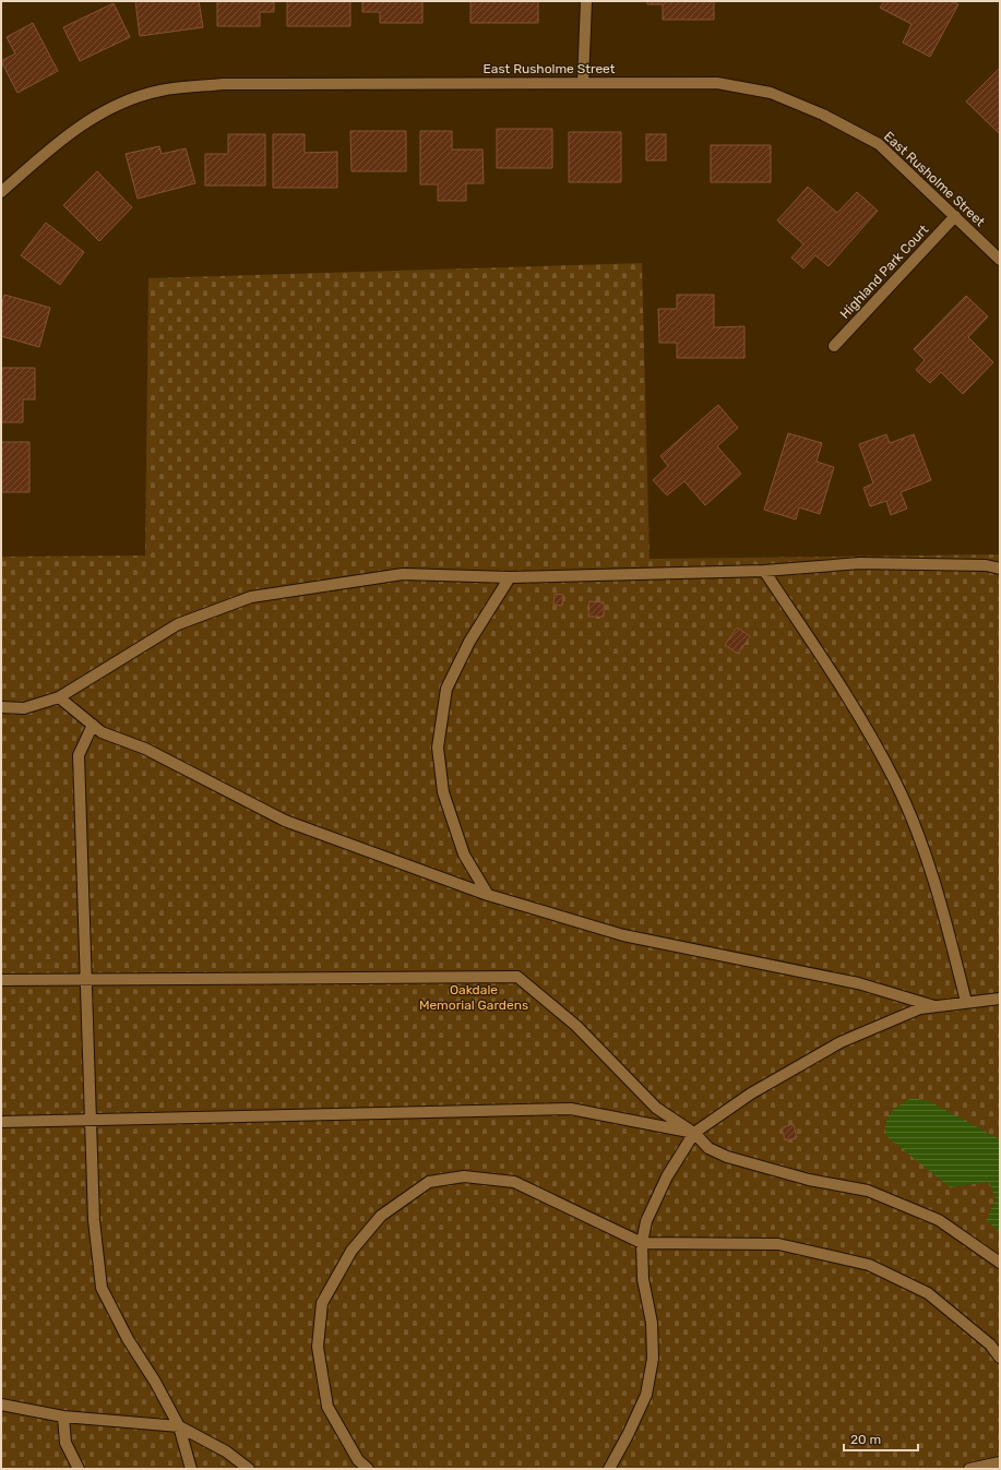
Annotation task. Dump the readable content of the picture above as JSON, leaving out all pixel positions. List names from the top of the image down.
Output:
{
  "streets": {
    "street": ["East Rusholme Street", "Highland Park Court"]
  },
  "crossings": [
    ["East Rusholme Street", "Highland Park Court"]
  ],
  "parks": ["Oakdale Memorial Gardens"],
  "scale_bar": "20 m"
}
